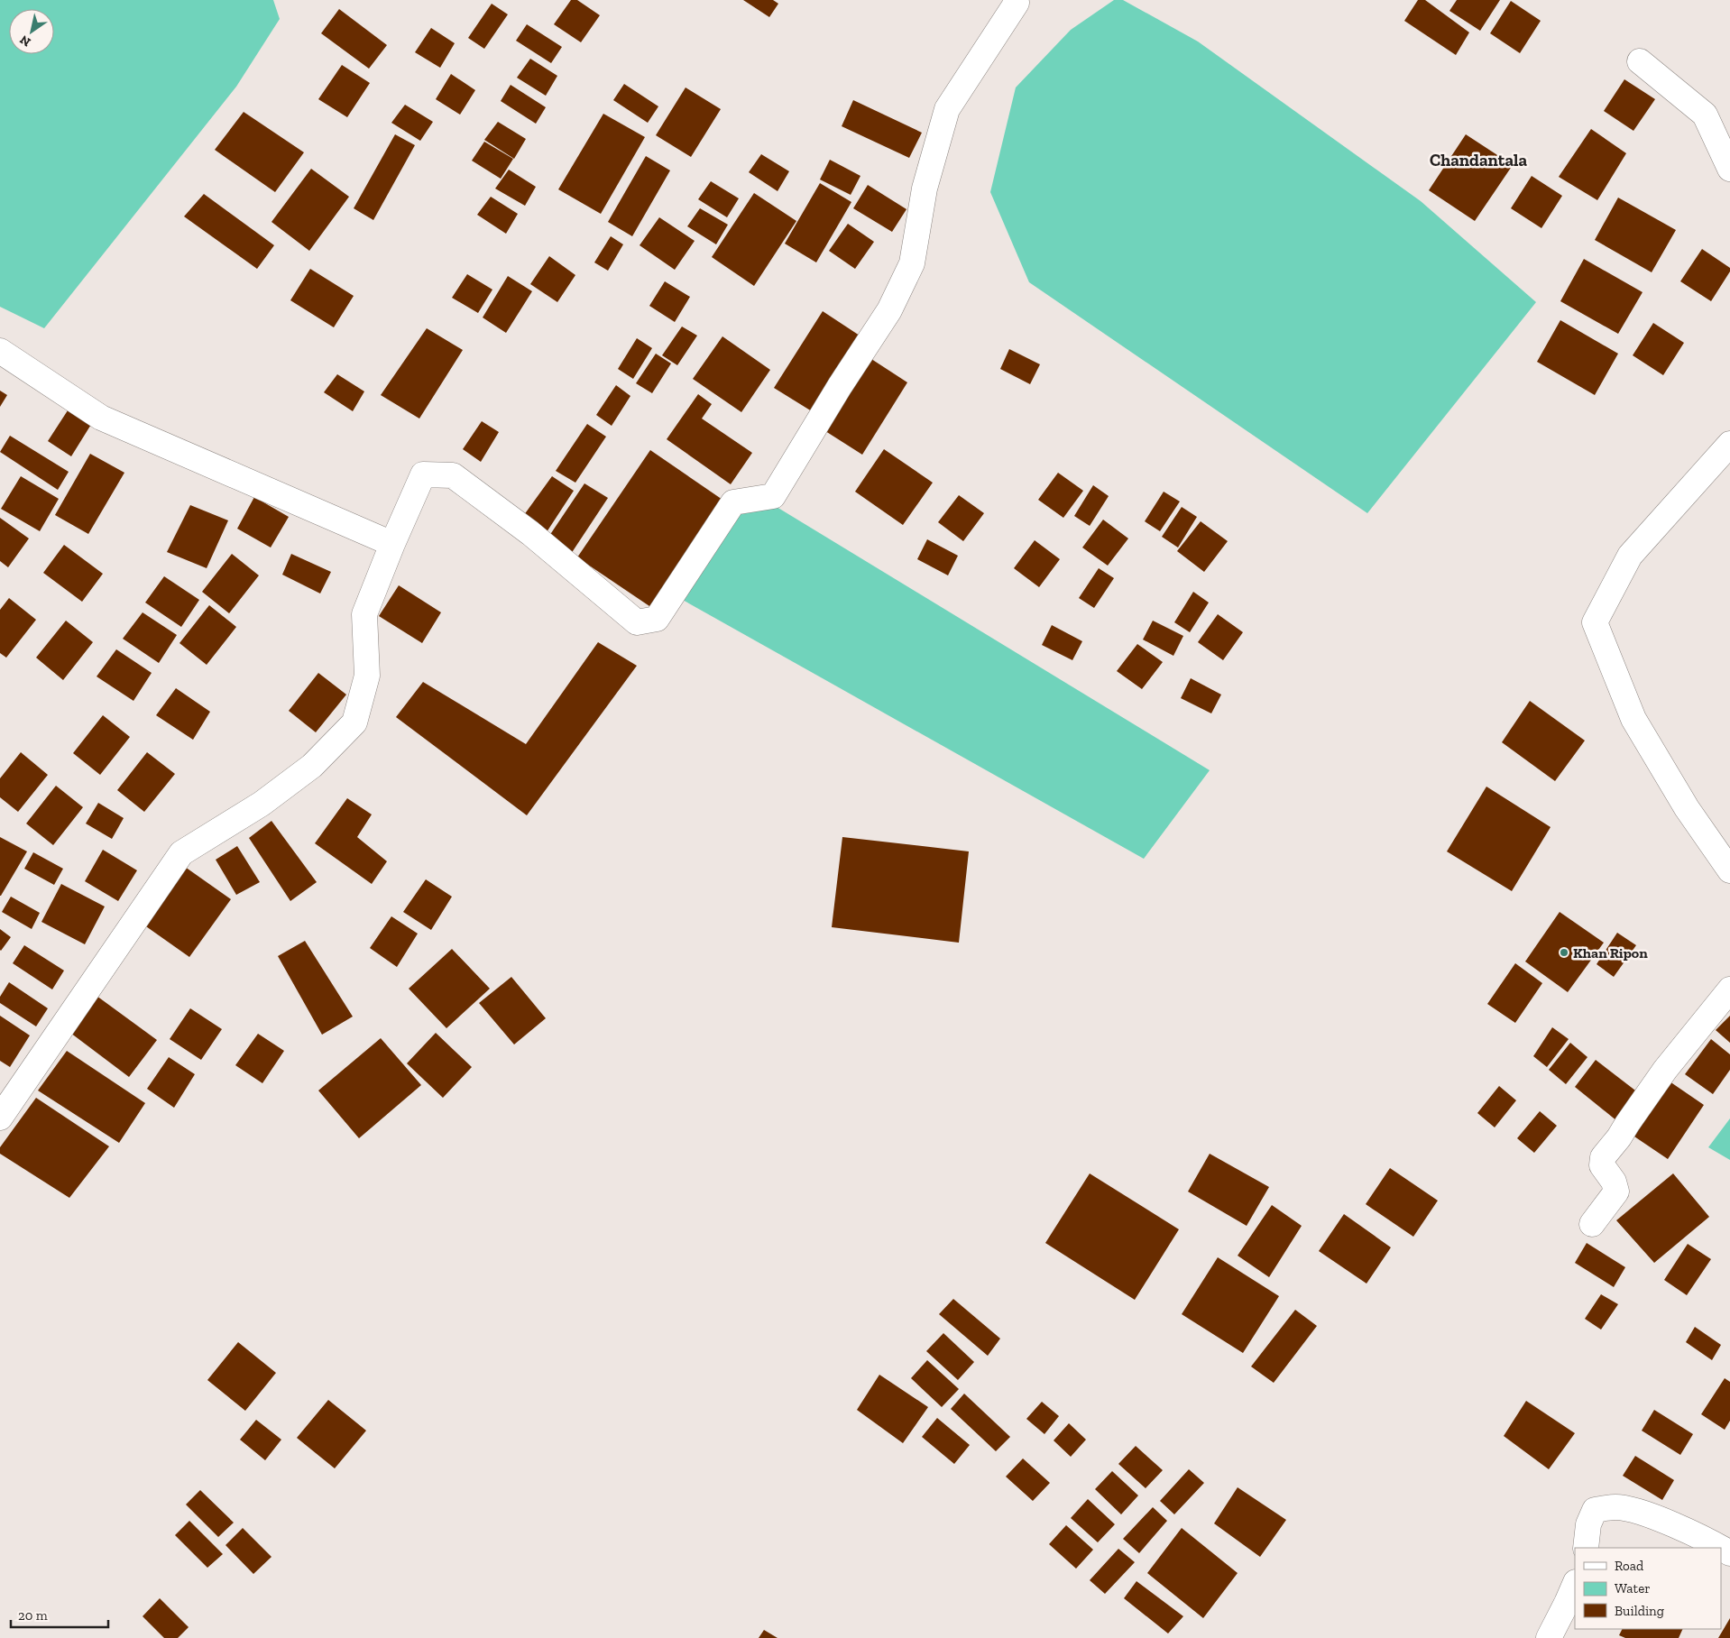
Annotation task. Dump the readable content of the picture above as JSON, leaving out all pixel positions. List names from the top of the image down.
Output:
{
  "districts": ["Chandantala"],
  "places": ["Khan Ripon"],
  "legend": ["Road", "Water", "Building"],
  "scale_bar": "20 m",
  "north": "bottom left"
}
